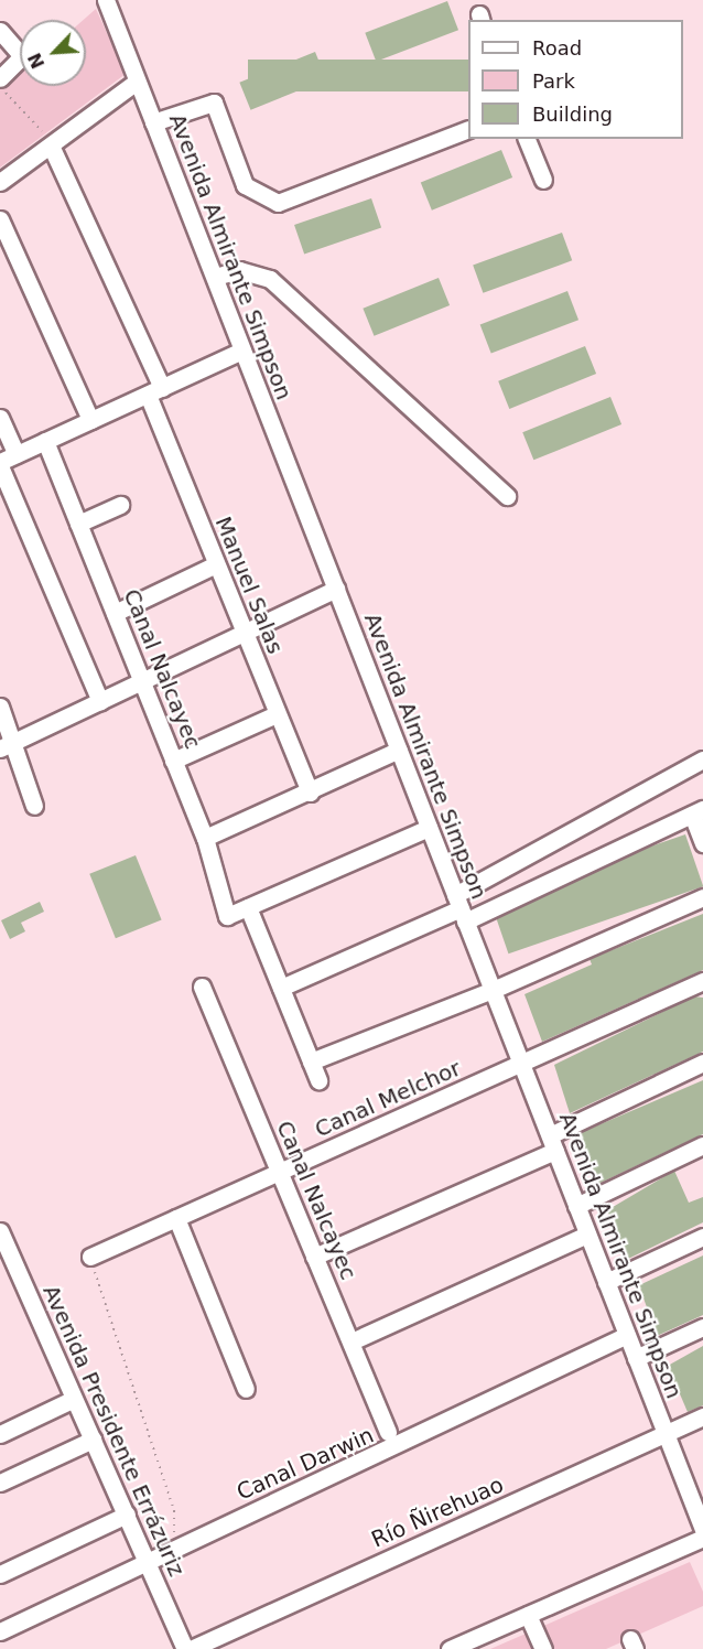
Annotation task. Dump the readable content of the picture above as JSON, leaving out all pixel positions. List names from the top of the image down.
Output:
{
  "streets": {
    "street": [
      "Avenida Almirante Simpson",
      "Manuel Salas",
      "Canal Nalcayec",
      "Canal Melchor",
      "Avenida Presidente Errázuriz",
      "Canal Darwin",
      "Río Ñirehuao"
    ]
  },
  "crossings": [
    ["Avenida Almirante Simpson", "Canal Melchor"],
    ["Avenida Almirante Simpson", "Canal Darwin"],
    ["Avenida Almirante Simpson", "Río Ñirehuao"],
    ["Canal Nalcayec", "Canal Melchor"],
    ["Avenida Presidente Errázuriz", "Canal Darwin"]
  ],
  "legend": ["Road", "Park", "Building"],
  "north": "bottom left"
}
